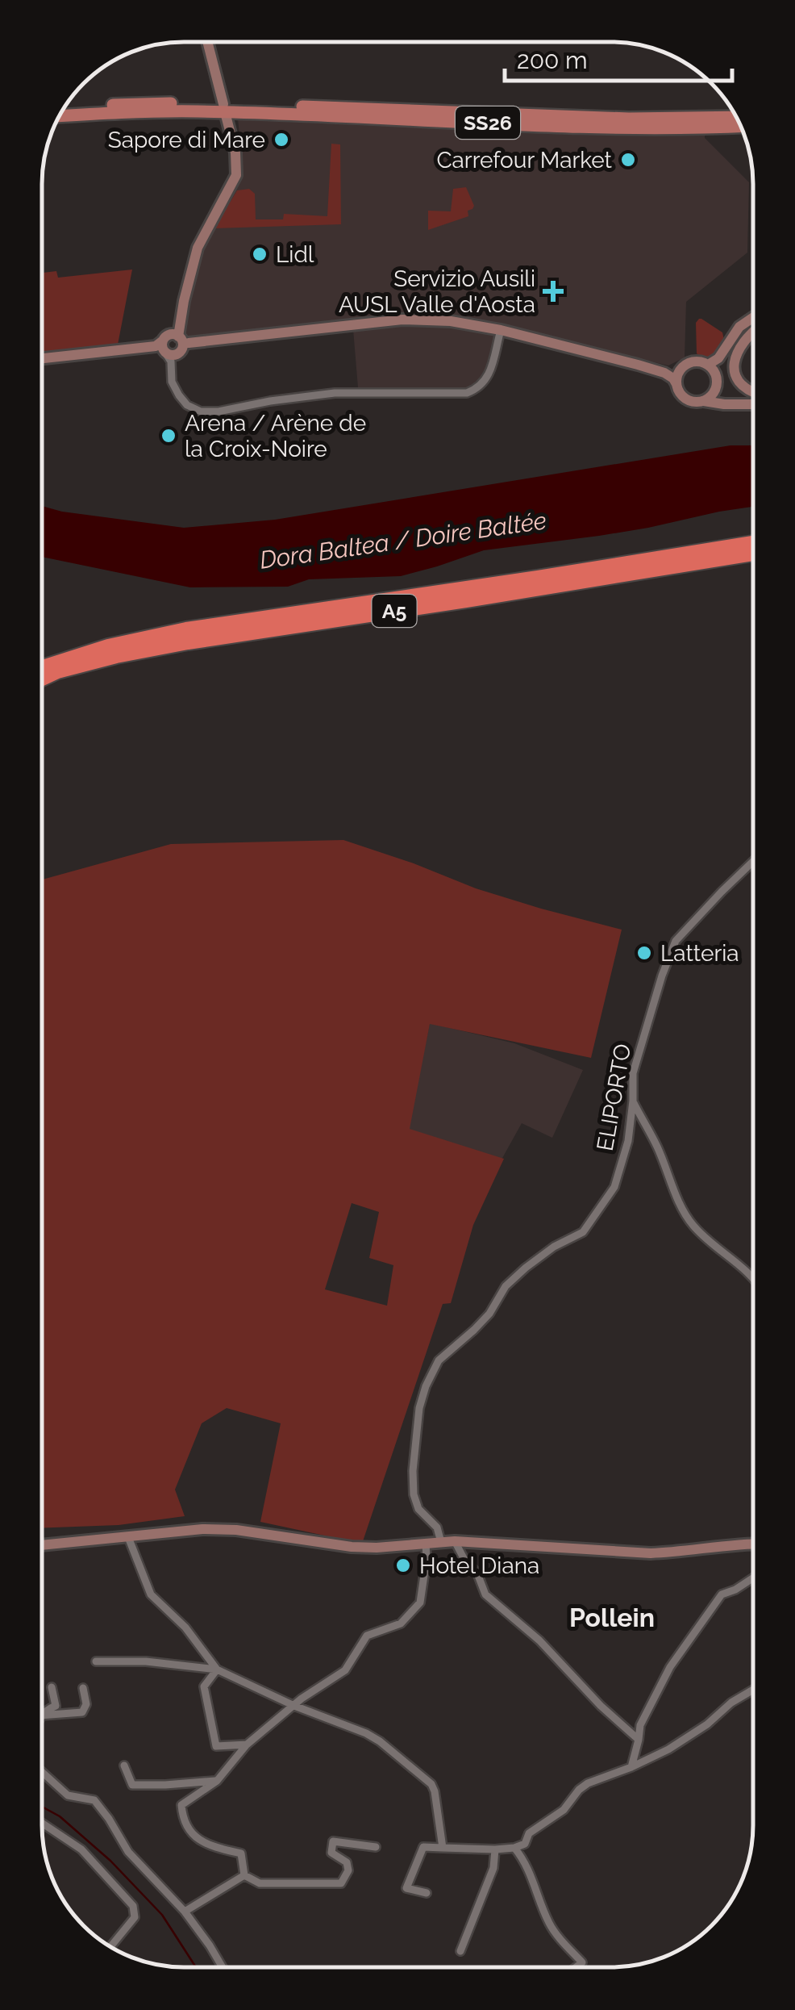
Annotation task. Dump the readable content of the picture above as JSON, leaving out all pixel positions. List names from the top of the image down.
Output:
{
  "streets": {
    "highway": ["A5"],
    "main road": ["SS26"],
    "street": ["ELIPORTO"]
  },
  "districts": ["Pollein"],
  "water": ["Dora Baltea / Doire Baltée"],
  "places": {
    "other": [
      "Sapore di Mare",
      "Carrefour Market",
      "Lidl",
      "Arena / Arène de la Croix-Noire",
      "Latteria",
      "Hotel Diana"
    ],
    "health": ["Servizio Ausili AUSL Valle d'Aosta"]
  },
  "scale_bar": "200 m"
}
